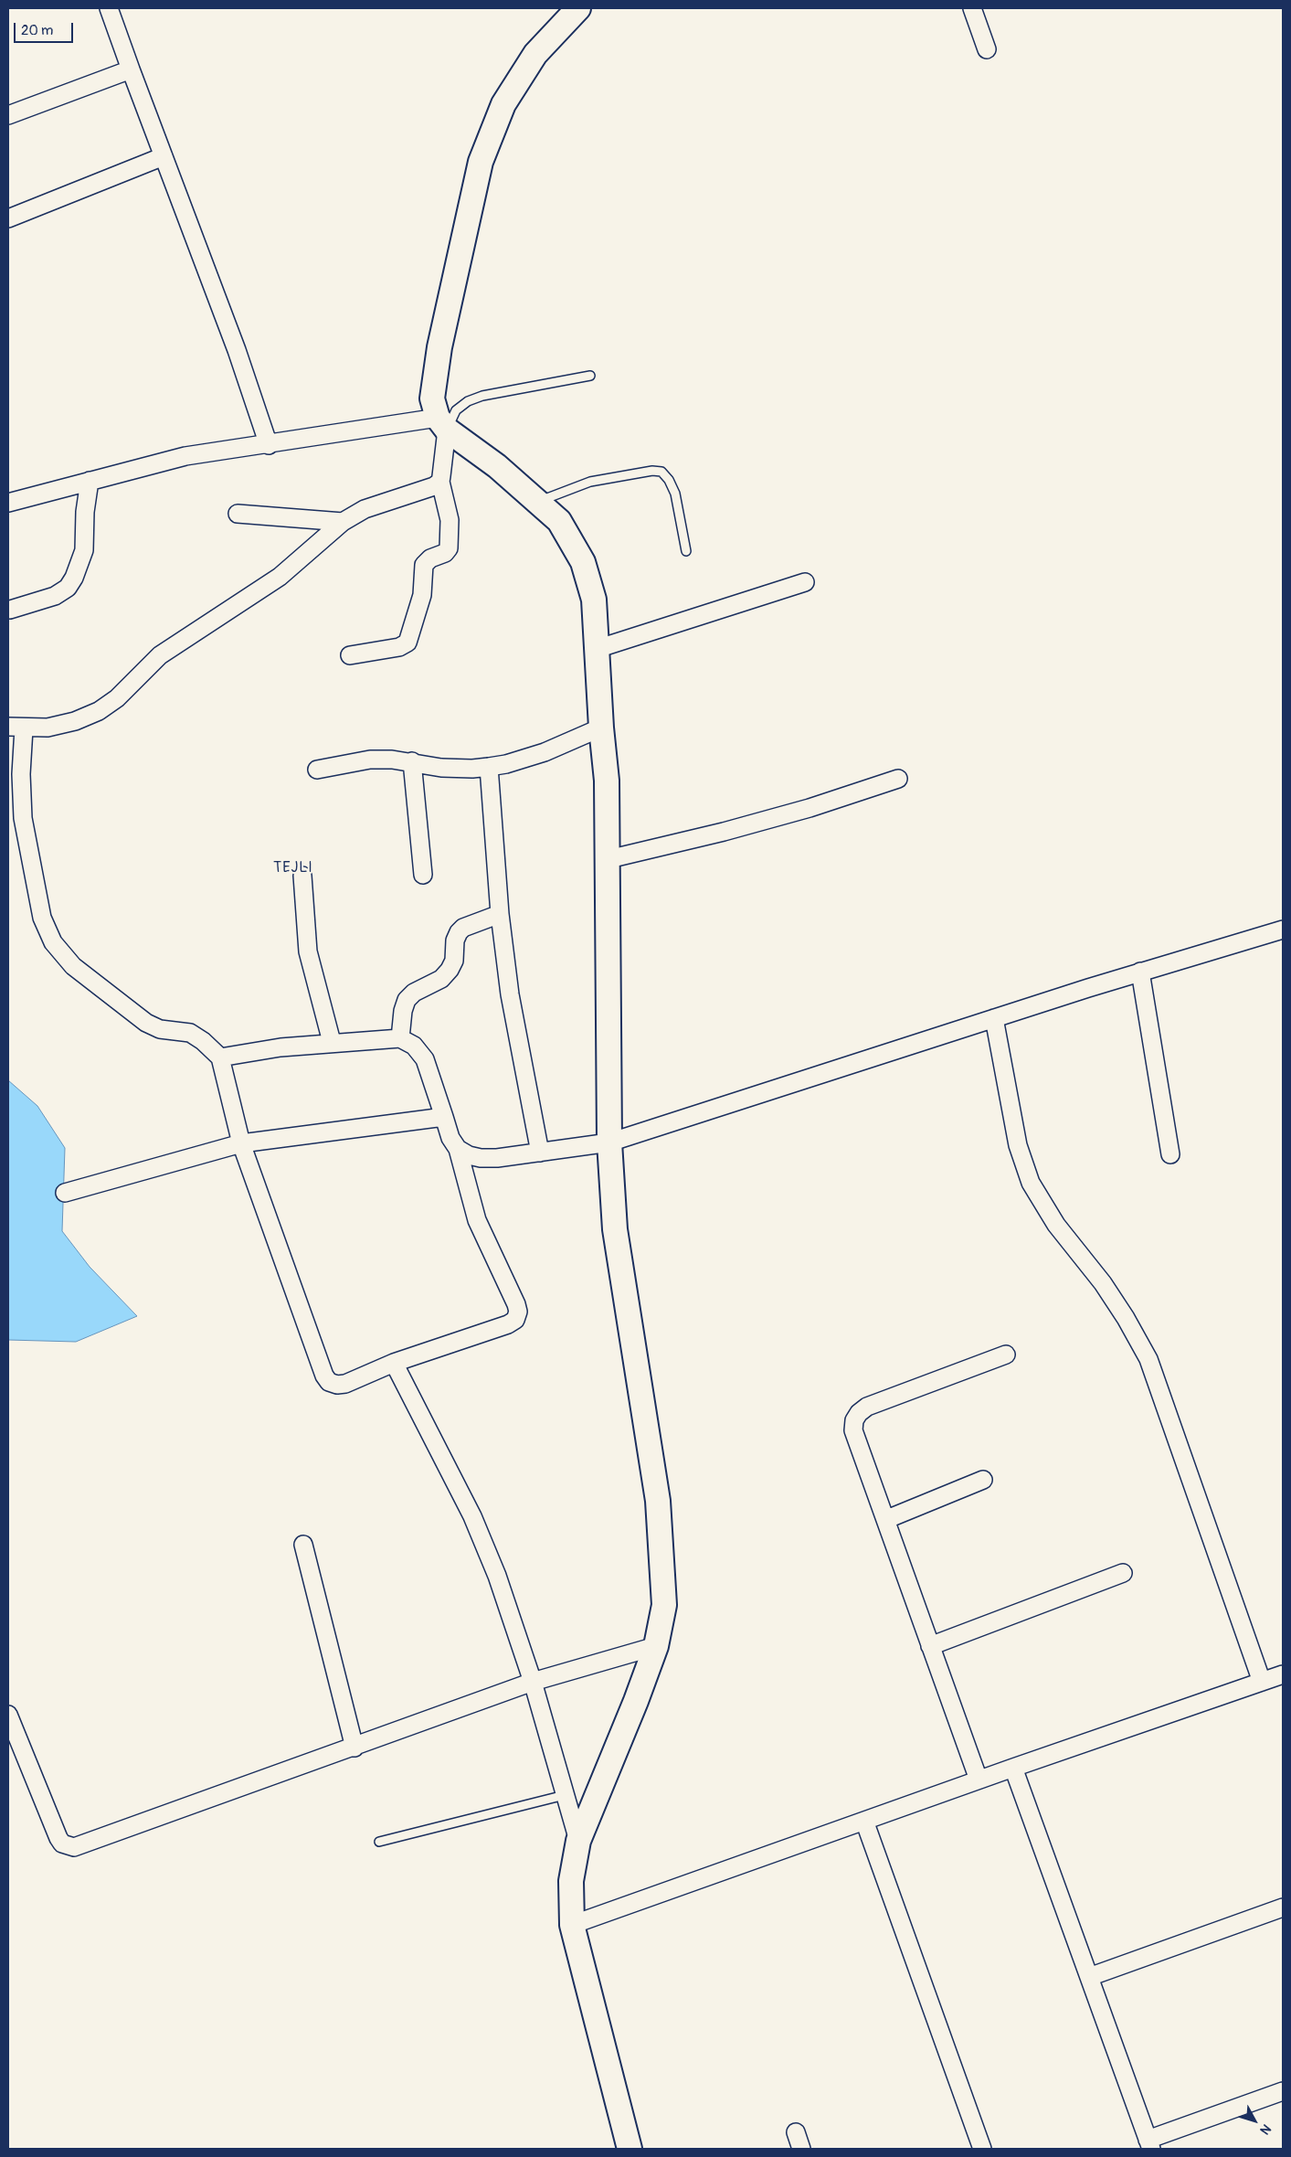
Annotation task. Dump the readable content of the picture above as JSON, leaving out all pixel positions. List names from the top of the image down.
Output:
{
  "districts": ["TEJLI"],
  "scale_bar": "20 m",
  "north": "bottom right"
}
